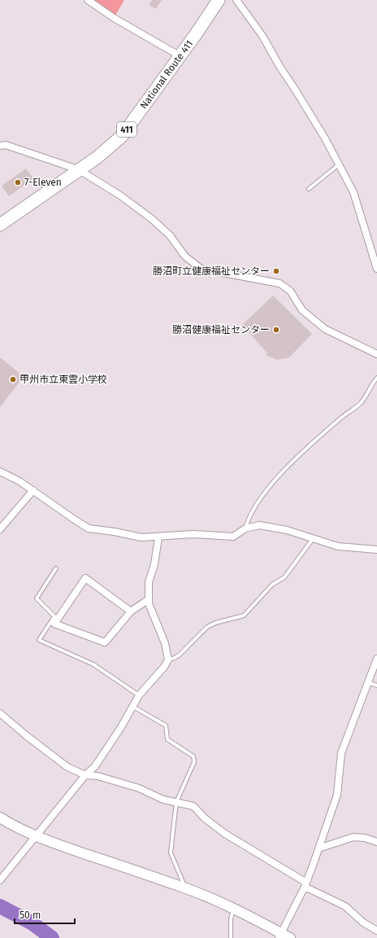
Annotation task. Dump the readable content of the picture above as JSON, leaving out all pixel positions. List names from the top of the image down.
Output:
{
  "streets": {
    "highway": ["National Route 411", "411"]
  },
  "places": [
    "7-Eleven",
    "勝沼町立健康福祉センター",
    "勝沼健康福祉センター",
    "甲州市立東雲小学校"
  ],
  "scale_bar": "50 m"
}
